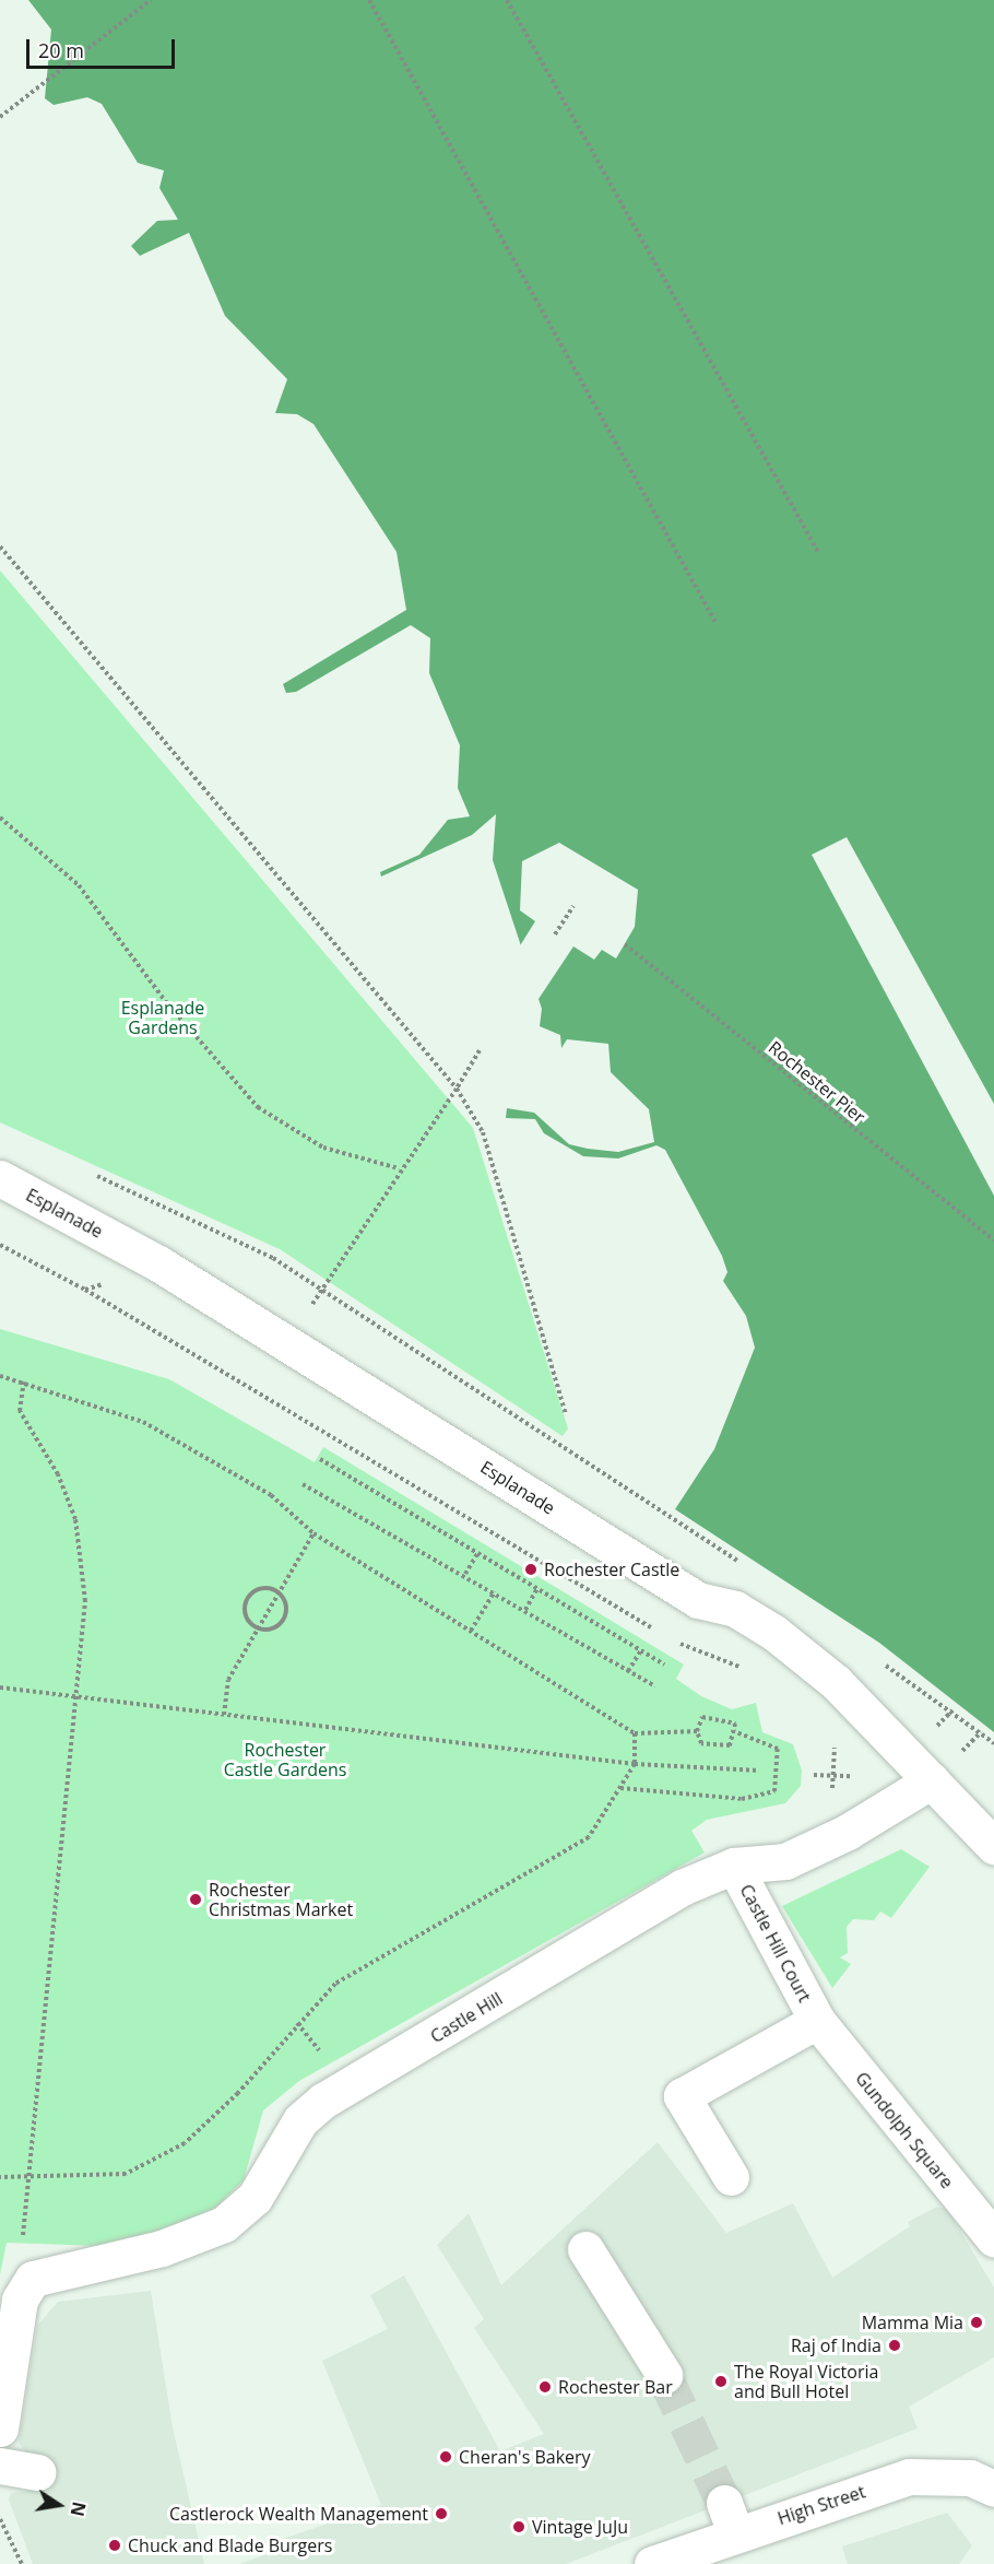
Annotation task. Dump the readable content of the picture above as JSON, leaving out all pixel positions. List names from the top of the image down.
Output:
{
  "streets": {
    "street": [
      "Esplanade",
      "Castle Hill Court",
      "Castle Hill",
      "Gundolph Square",
      "High Street"
    ],
    "path": ["Rochester Pier"]
  },
  "crossings": [
    ["Esplanade", "Castle Hill"],
    ["Castle Hill Court", "Castle Hill"],
    ["Castle Hill Court", "Gundolph Square"]
  ],
  "parks": ["Esplanade Gardens", "Rochester Castle Gardens"],
  "places": [
    "Rochester Castle",
    "Rochester Christmas Market",
    "Mamma Mia",
    "Raj of India",
    "The Royal Victoria and Bull Hotel",
    "Rochester Bar",
    "Cheran's Bakery",
    "Castlerock Wealth Management",
    "Vintage JuJu",
    "Chuck and Blade Burgers"
  ],
  "scale_bar": "20 m",
  "north": "right"
}
